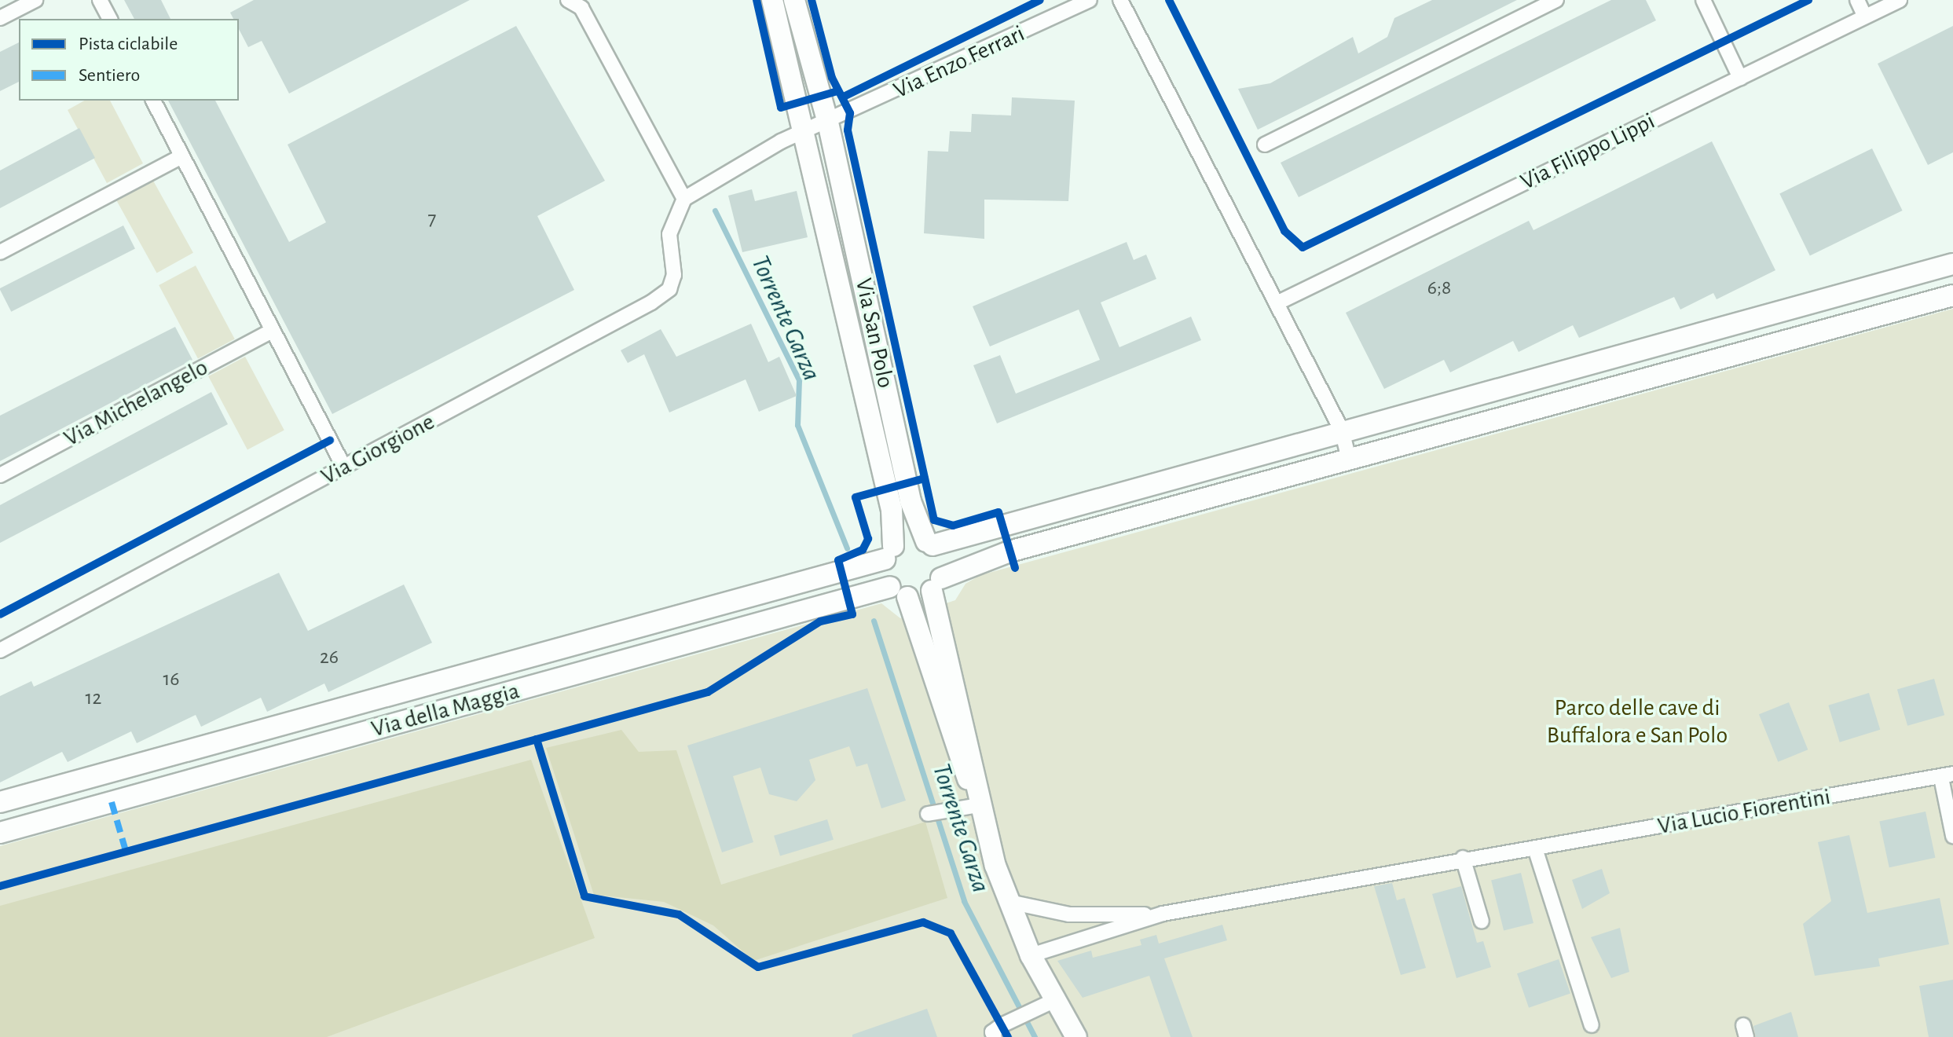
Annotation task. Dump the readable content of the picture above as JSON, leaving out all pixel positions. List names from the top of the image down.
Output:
{
  "streets": {
    "street": [
      "Via Enzo Ferrari",
      "Via Filippo Lippi",
      "Via San Polo",
      "Via Michelangelo",
      "Via Giorgione",
      "Via della Maggia",
      "Via Lucio Fiorentini"
    ]
  },
  "crossings": [
    ["Via Enzo Ferrari", "Via San Polo"],
    ["Via San Polo", "Via della Maggia"],
    ["Via San Polo", "Via Lucio Fiorentini"]
  ],
  "water": ["Torrente Garza"],
  "parks": ["Parco delle cave di Buffalora e San Polo"],
  "house_numbers": [
    "7",
    "6;8",
    "26",
    "16",
    "12"
  ],
  "legend": ["Pista ciclabile", "Sentiero"]
}
